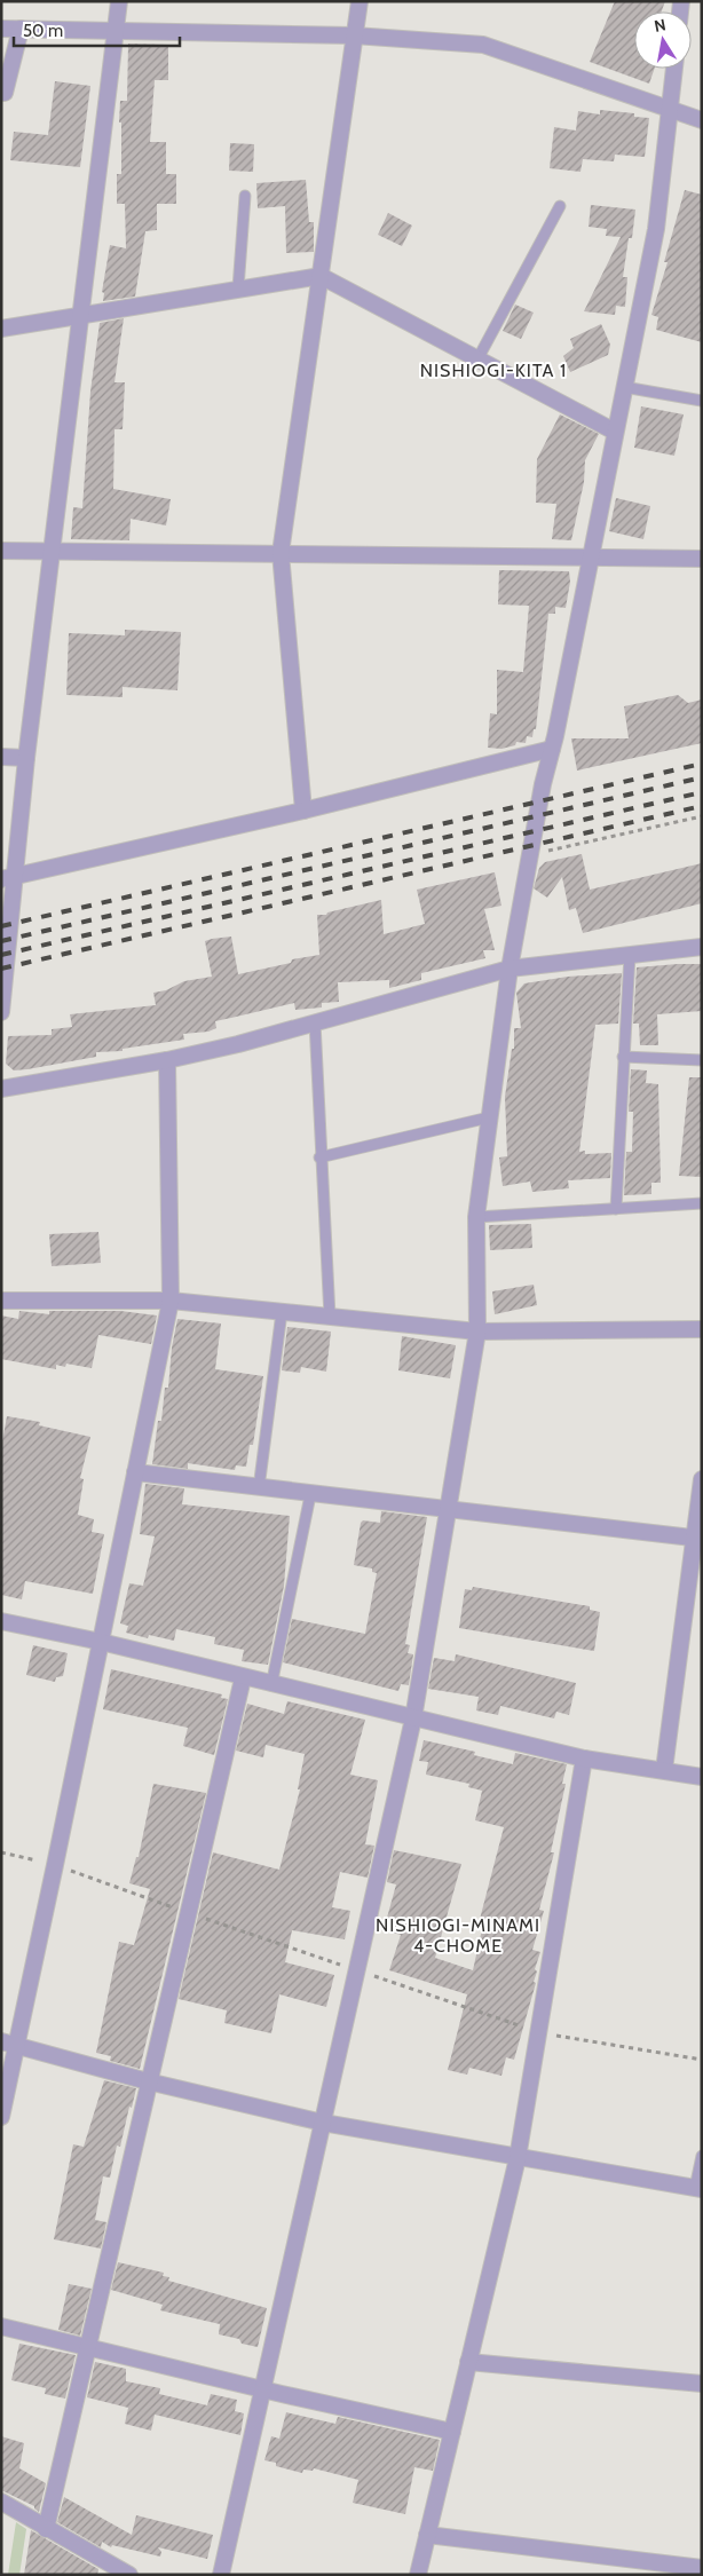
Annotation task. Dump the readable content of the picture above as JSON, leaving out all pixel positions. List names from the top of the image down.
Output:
{
  "districts": ["NISHIOGI-KITA 1", "NISHIOGI-MINAMI 4-CHOME"],
  "scale_bar": "50 m",
  "north": "top"
}
